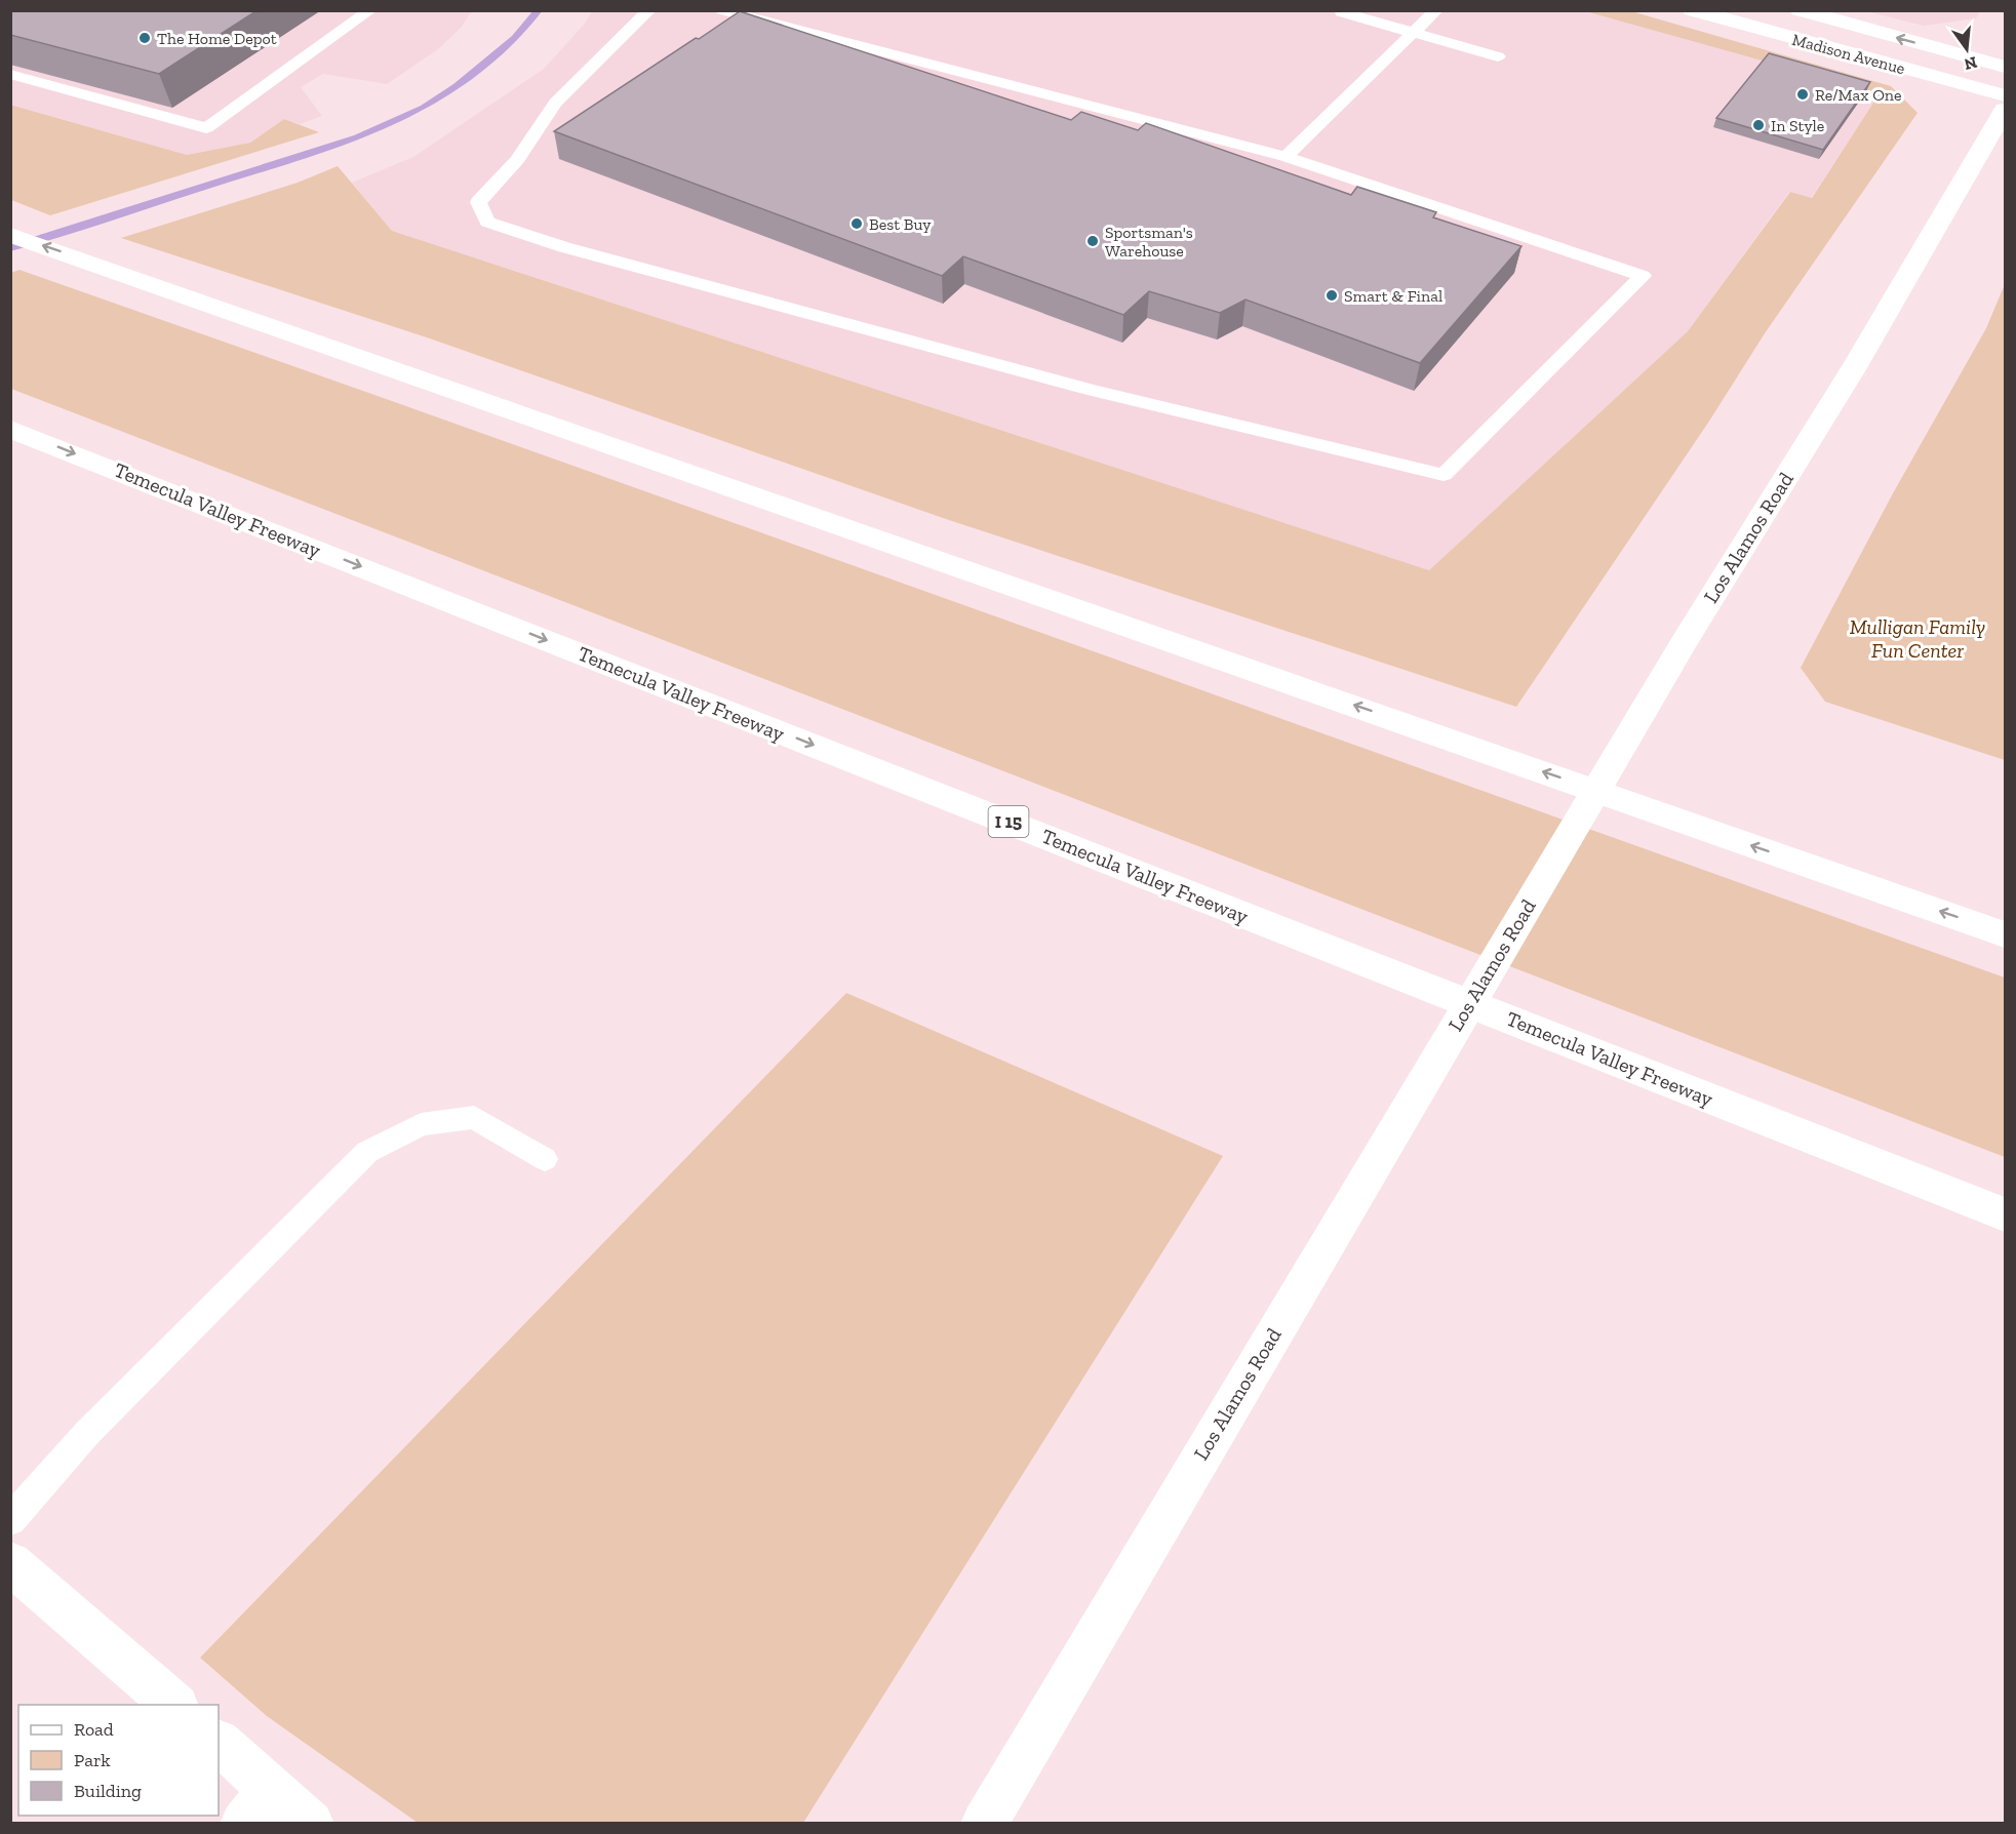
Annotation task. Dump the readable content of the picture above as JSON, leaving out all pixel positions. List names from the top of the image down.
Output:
{
  "streets": {
    "main road": [
      "Madison Avenue",
      "Temecula Valley Freeway",
      "Los Alamos Road",
      "I 15"
    ]
  },
  "parks": ["Mulligan Family Fun Center"],
  "places": [
    "The Home Depot",
    "Re/Max One",
    "In Style",
    "Best Buy",
    "Sportsman's Warehouse",
    "Smart & Final"
  ],
  "legend": ["Road", "Park", "Building"],
  "north": "bottom"
}
